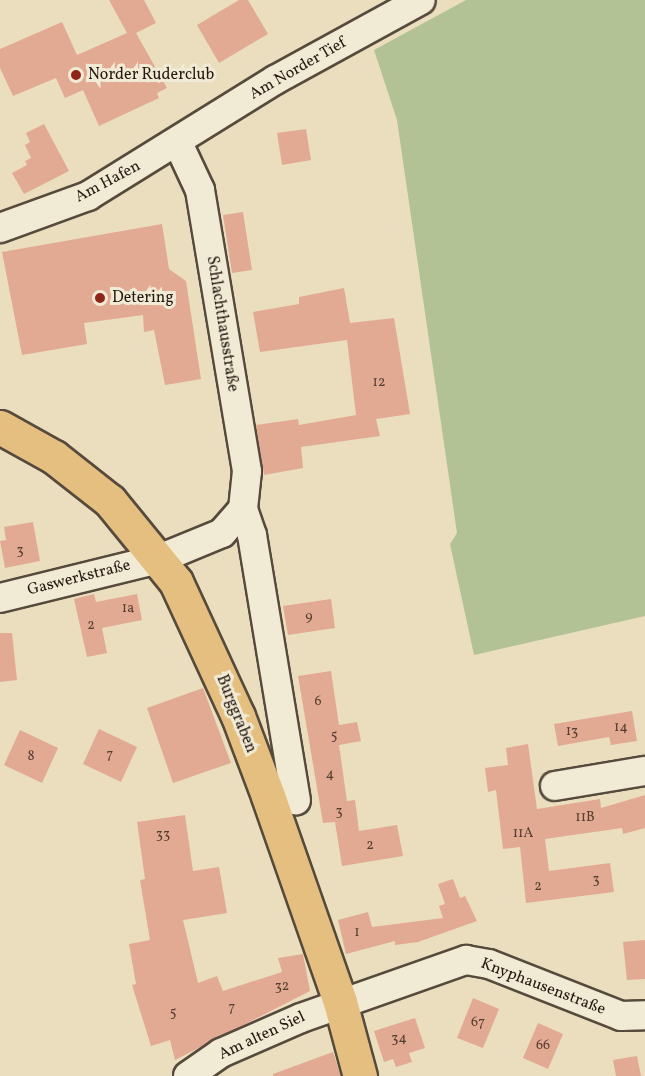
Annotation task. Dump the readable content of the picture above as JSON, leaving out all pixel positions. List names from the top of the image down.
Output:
{
  "streets": {
    "main road": ["Burggraben"],
    "street": [
      "Am Norder Tief",
      "Am Hafen",
      "Schlachthausstraße",
      "Gaswerkstraße",
      "Knyphausenstraße",
      "Am alten Siel"
    ]
  },
  "crossings": [
    ["Am Norder Tief", "Am Hafen"],
    ["Am Norder Tief", "Schlachthausstraße"],
    ["Am Hafen", "Schlachthausstraße"],
    ["Gaswerkstraße", "Burggraben"],
    ["Burggraben", "Knyphausenstraße"],
    ["Burggraben", "Am alten Siel"],
    ["Knyphausenstraße", "Am alten Siel"]
  ],
  "places": ["Norder Ruderclub", "Detering"],
  "house_numbers": [
    "12",
    "3",
    "1a",
    "9",
    "2",
    "6",
    "14",
    "13",
    "5",
    "7",
    "8",
    "4",
    "3",
    "11B",
    "11A",
    "33",
    "2",
    "3",
    "2",
    "1",
    "32",
    "7",
    "5",
    "67",
    "34",
    "66"
  ]
}
